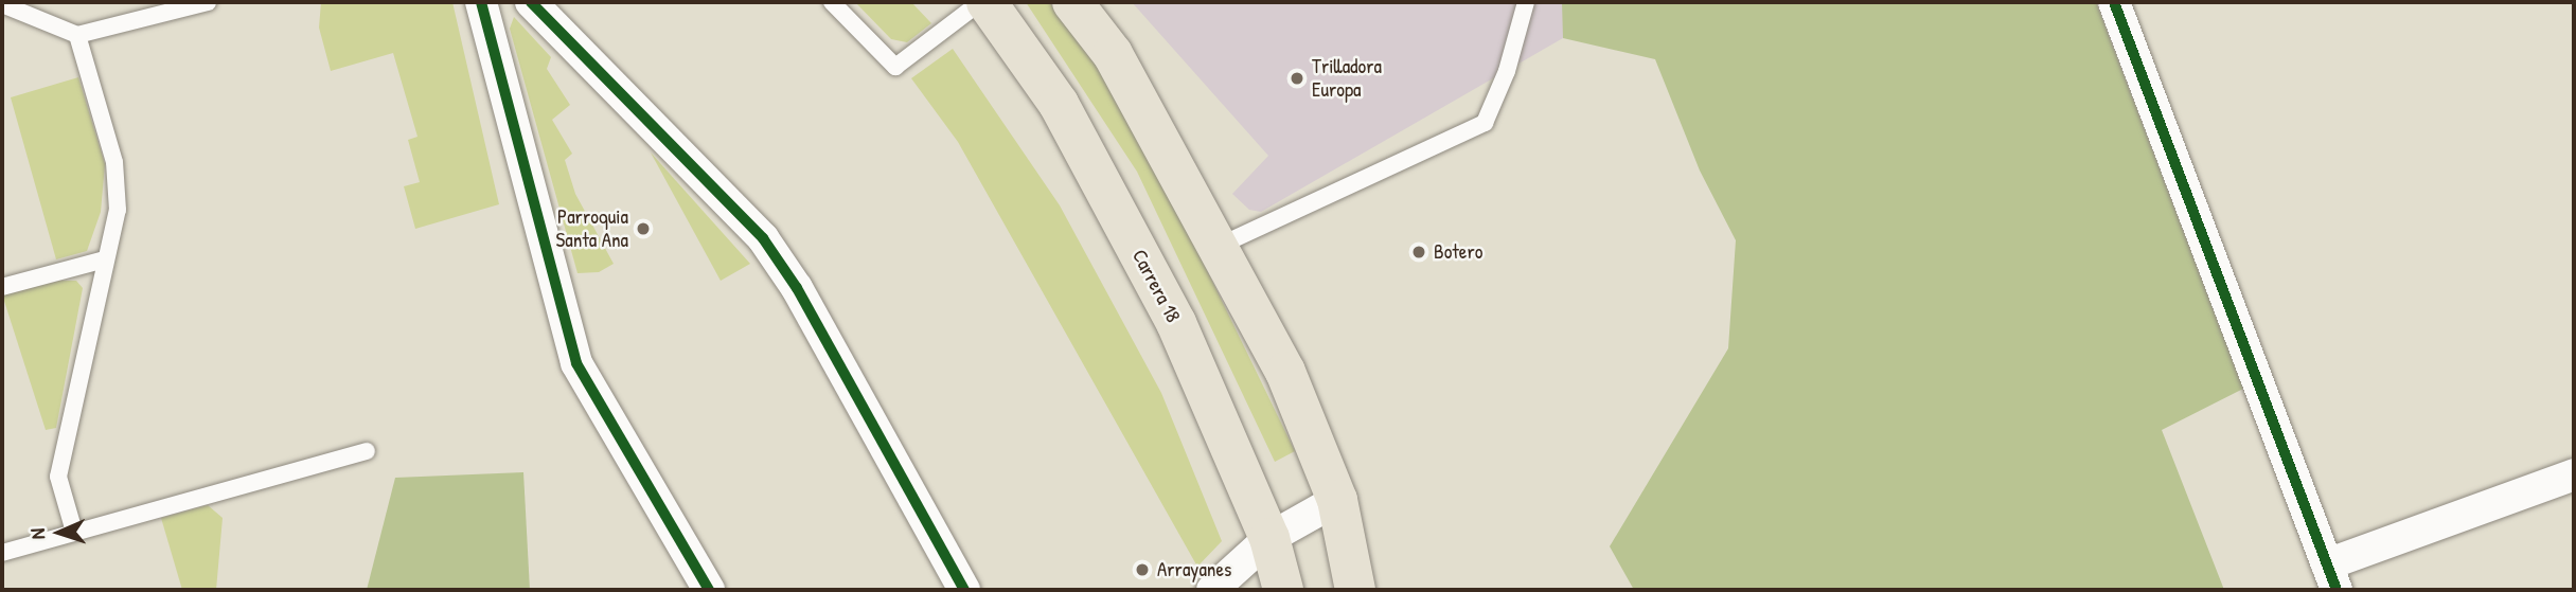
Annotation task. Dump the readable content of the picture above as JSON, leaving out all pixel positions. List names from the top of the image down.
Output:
{
  "streets": {
    "main road": ["Carrera 18"]
  },
  "places": [
    "Trilladora Europa",
    "Parroquia Santa Ana",
    "Botero",
    "Arrayanes"
  ],
  "north": "left"
}
